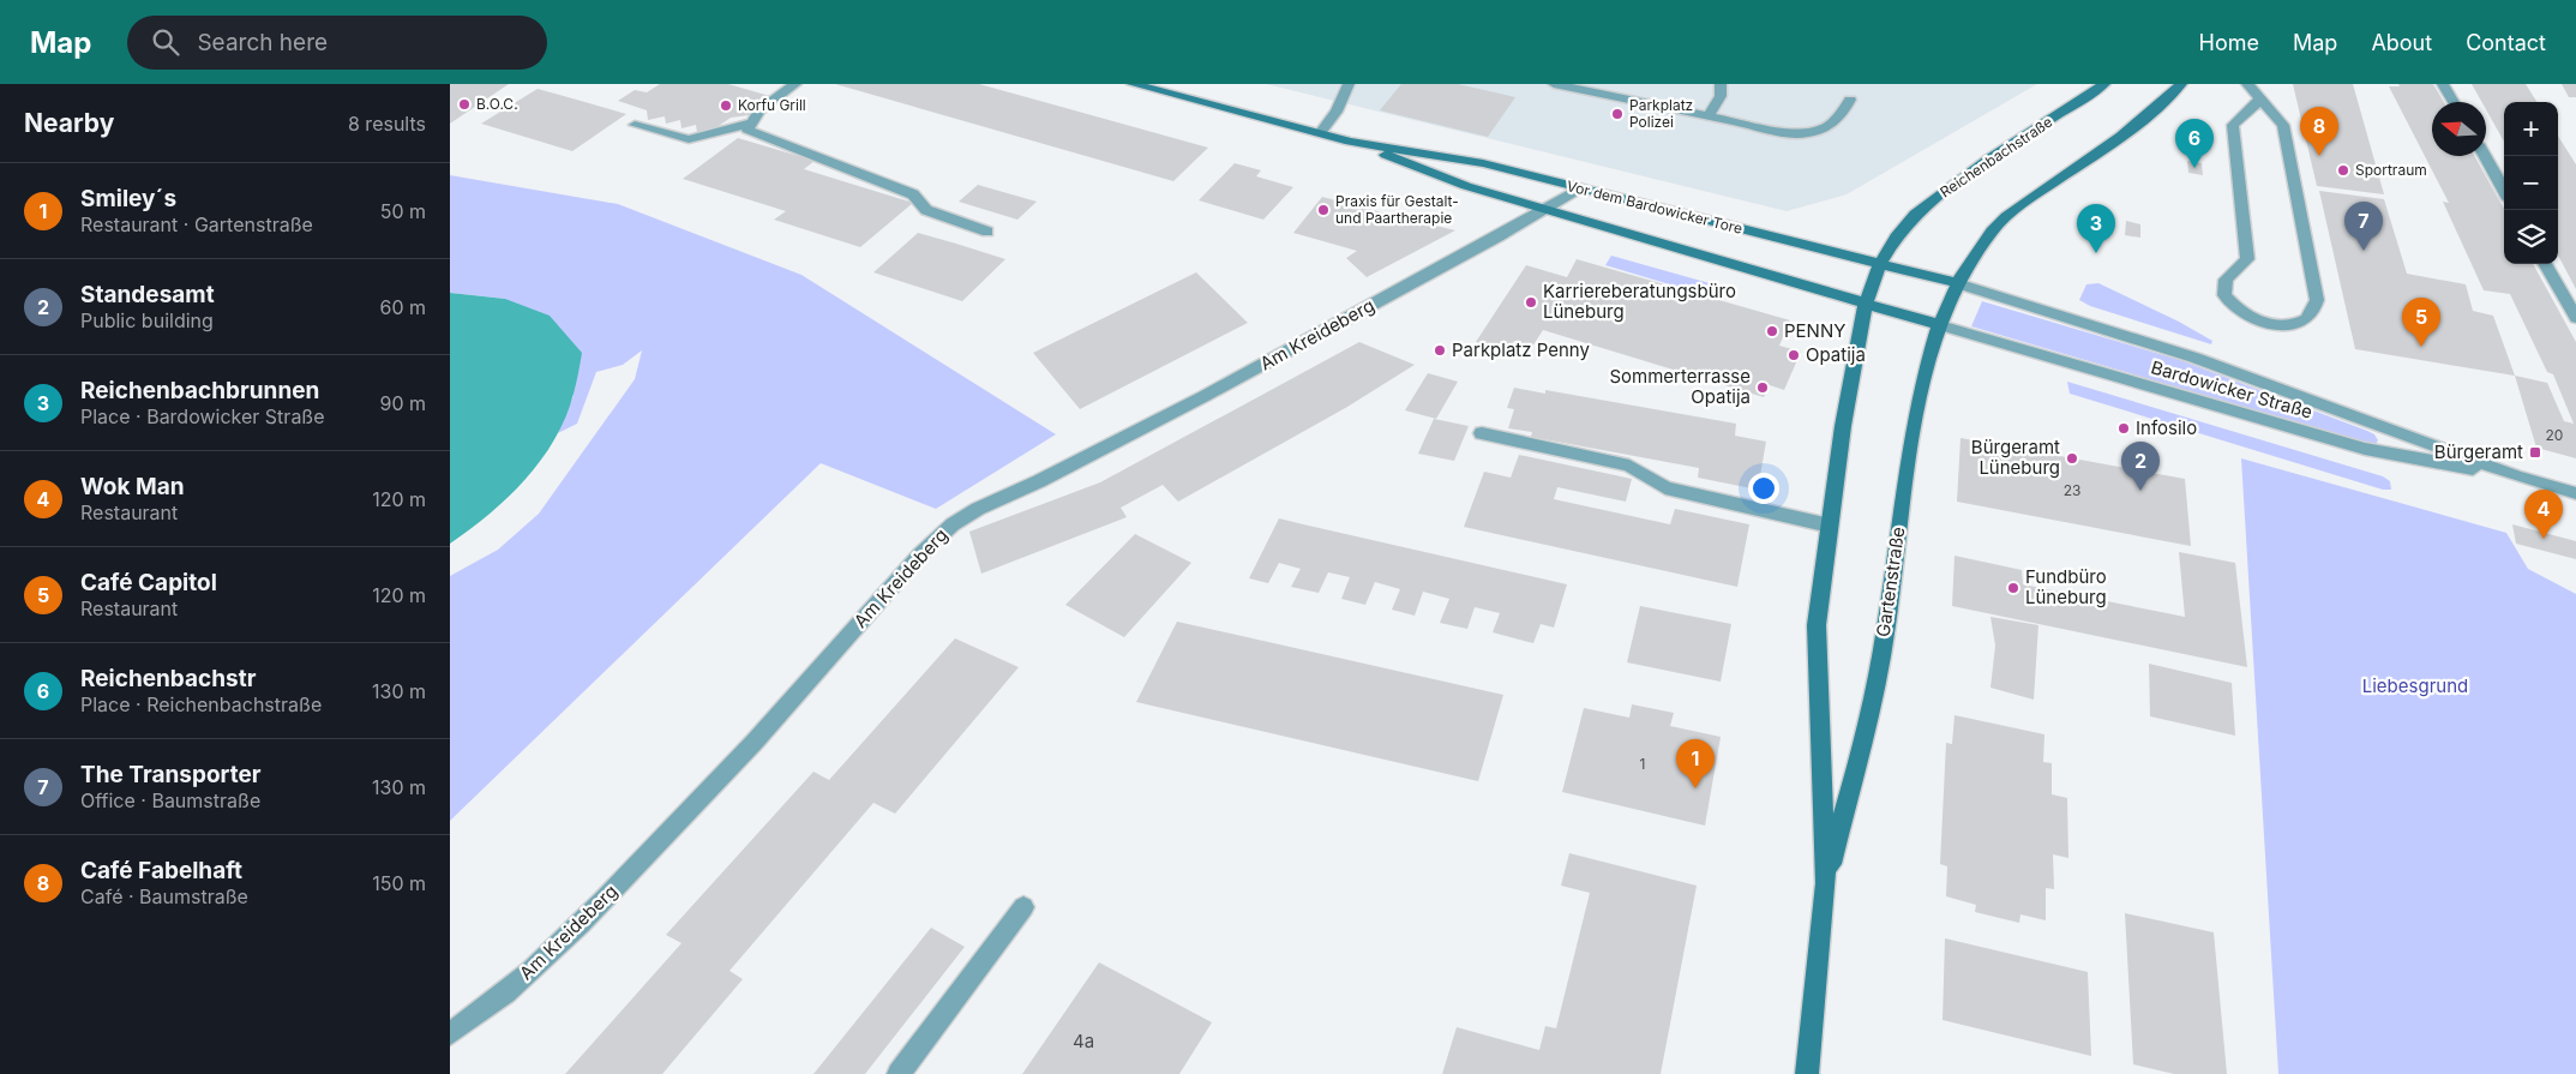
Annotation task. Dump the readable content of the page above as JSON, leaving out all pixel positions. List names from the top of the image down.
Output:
{
  "streets": {
    "main road": ["Reichenbachstraße", "Vor dem Bardowicker Tore", "Gartenstraße"],
    "street": ["Am Kreideberg", "Bardowicker Straße"]
  },
  "crossings": [
    ["Reichenbachstraße", "Vor dem Bardowicker Tore"],
    ["Reichenbachstraße", "Gartenstraße"],
    ["Vor dem Bardowicker Tore", "Am Kreideberg"],
    ["Vor dem Bardowicker Tore", "Bardowicker Straße"],
    ["Vor dem Bardowicker Tore", "Gartenstraße"],
    ["Bardowicker Straße", "Gartenstraße"]
  ],
  "parks": ["Liebesgrund"],
  "places": {
    "other": [
      "B.O.C.",
      "Korfu Grill",
      "Parkplatz Polizei",
      "Sportraum",
      "Praxis für Gestalt- und Paartherapie",
      "Karriereberatungsbüro Lüneburg",
      "PENNY",
      "Parkplatz Penny",
      "Opatija",
      "Sommerterrasse Opatija",
      "Infosilo",
      "Bürgeramt Lüneburg",
      "Fundbüro Lüneburg"
    ],
    "transit": ["Bürgeramt"]
  },
  "house_numbers": [
    "20",
    "23",
    "1",
    "4a"
  ],
  "north": "left",
  "page": {
    "header": "Map",
    "search": "Search here",
    "nav": [
      "Home",
      "Map",
      "About",
      "Contact"
    ],
    "heading": ["Nearby", "8 results"],
    "map_buttons": ["+", "−"],
    "pins": [
      "8",
      "6",
      "7",
      "3",
      "5",
      "2",
      "4",
      "1"
    ],
    "list": [
      {
        "mark": "1",
        "name": "Smiley´s",
        "note": "Restaurant · Gartenstraße",
        "value": "50 m"
      },
      {
        "mark": "2",
        "name": "Standesamt",
        "note": "Public building",
        "value": "60 m"
      },
      {
        "mark": "3",
        "name": "Reichenbachbrunnen",
        "note": "Place · Bardowicker Straße",
        "value": "90 m"
      },
      {
        "mark": "4",
        "name": "Wok Man",
        "note": "Restaurant",
        "value": "120 m"
      },
      {
        "mark": "5",
        "name": "Café Capitol",
        "note": "Restaurant",
        "value": "120 m"
      },
      {
        "mark": "6",
        "name": "Reichenbachstr",
        "note": "Place · Reichenbachstraße",
        "value": "130 m"
      },
      {
        "mark": "7",
        "name": "The Transporter",
        "note": "Office · Baumstraße",
        "value": "130 m"
      },
      {
        "mark": "8",
        "name": "Café Fabelhaft",
        "note": "Café · Baumstraße",
        "value": "150 m"
      }
    ]
  }
}
